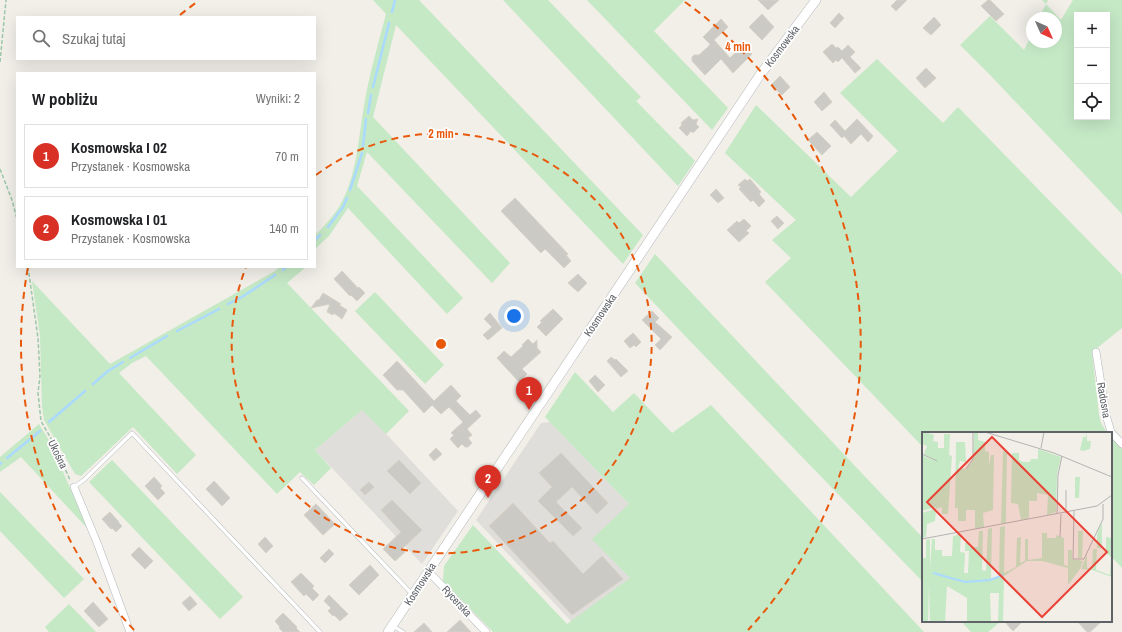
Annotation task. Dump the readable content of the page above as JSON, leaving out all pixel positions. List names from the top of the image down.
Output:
{
  "streets": {
    "street": ["Kosmowska", "Radosna", "Rycerska"],
    "path": ["Ukośna"]
  },
  "crossings": [
    ["Kosmowska", "Rycerska"]
  ],
  "north": "bottom right",
  "page": {
    "map_buttons": ["+", "−"],
    "search": "Szukaj tutaj",
    "heading": ["W pobliżu", "Wyniki: 2"],
    "list": [
      {
        "mark": "1",
        "name": "Kosmowska I 02",
        "note": "Przystanek · Kosmowska",
        "value": "70 m"
      },
      {
        "mark": "2",
        "name": "Kosmowska I 01",
        "note": "Przystanek · Kosmowska",
        "value": "140 m"
      }
    ],
    "pins": ["1", "2"]
  },
  "rings": ["4 min", "2 min"]
}
